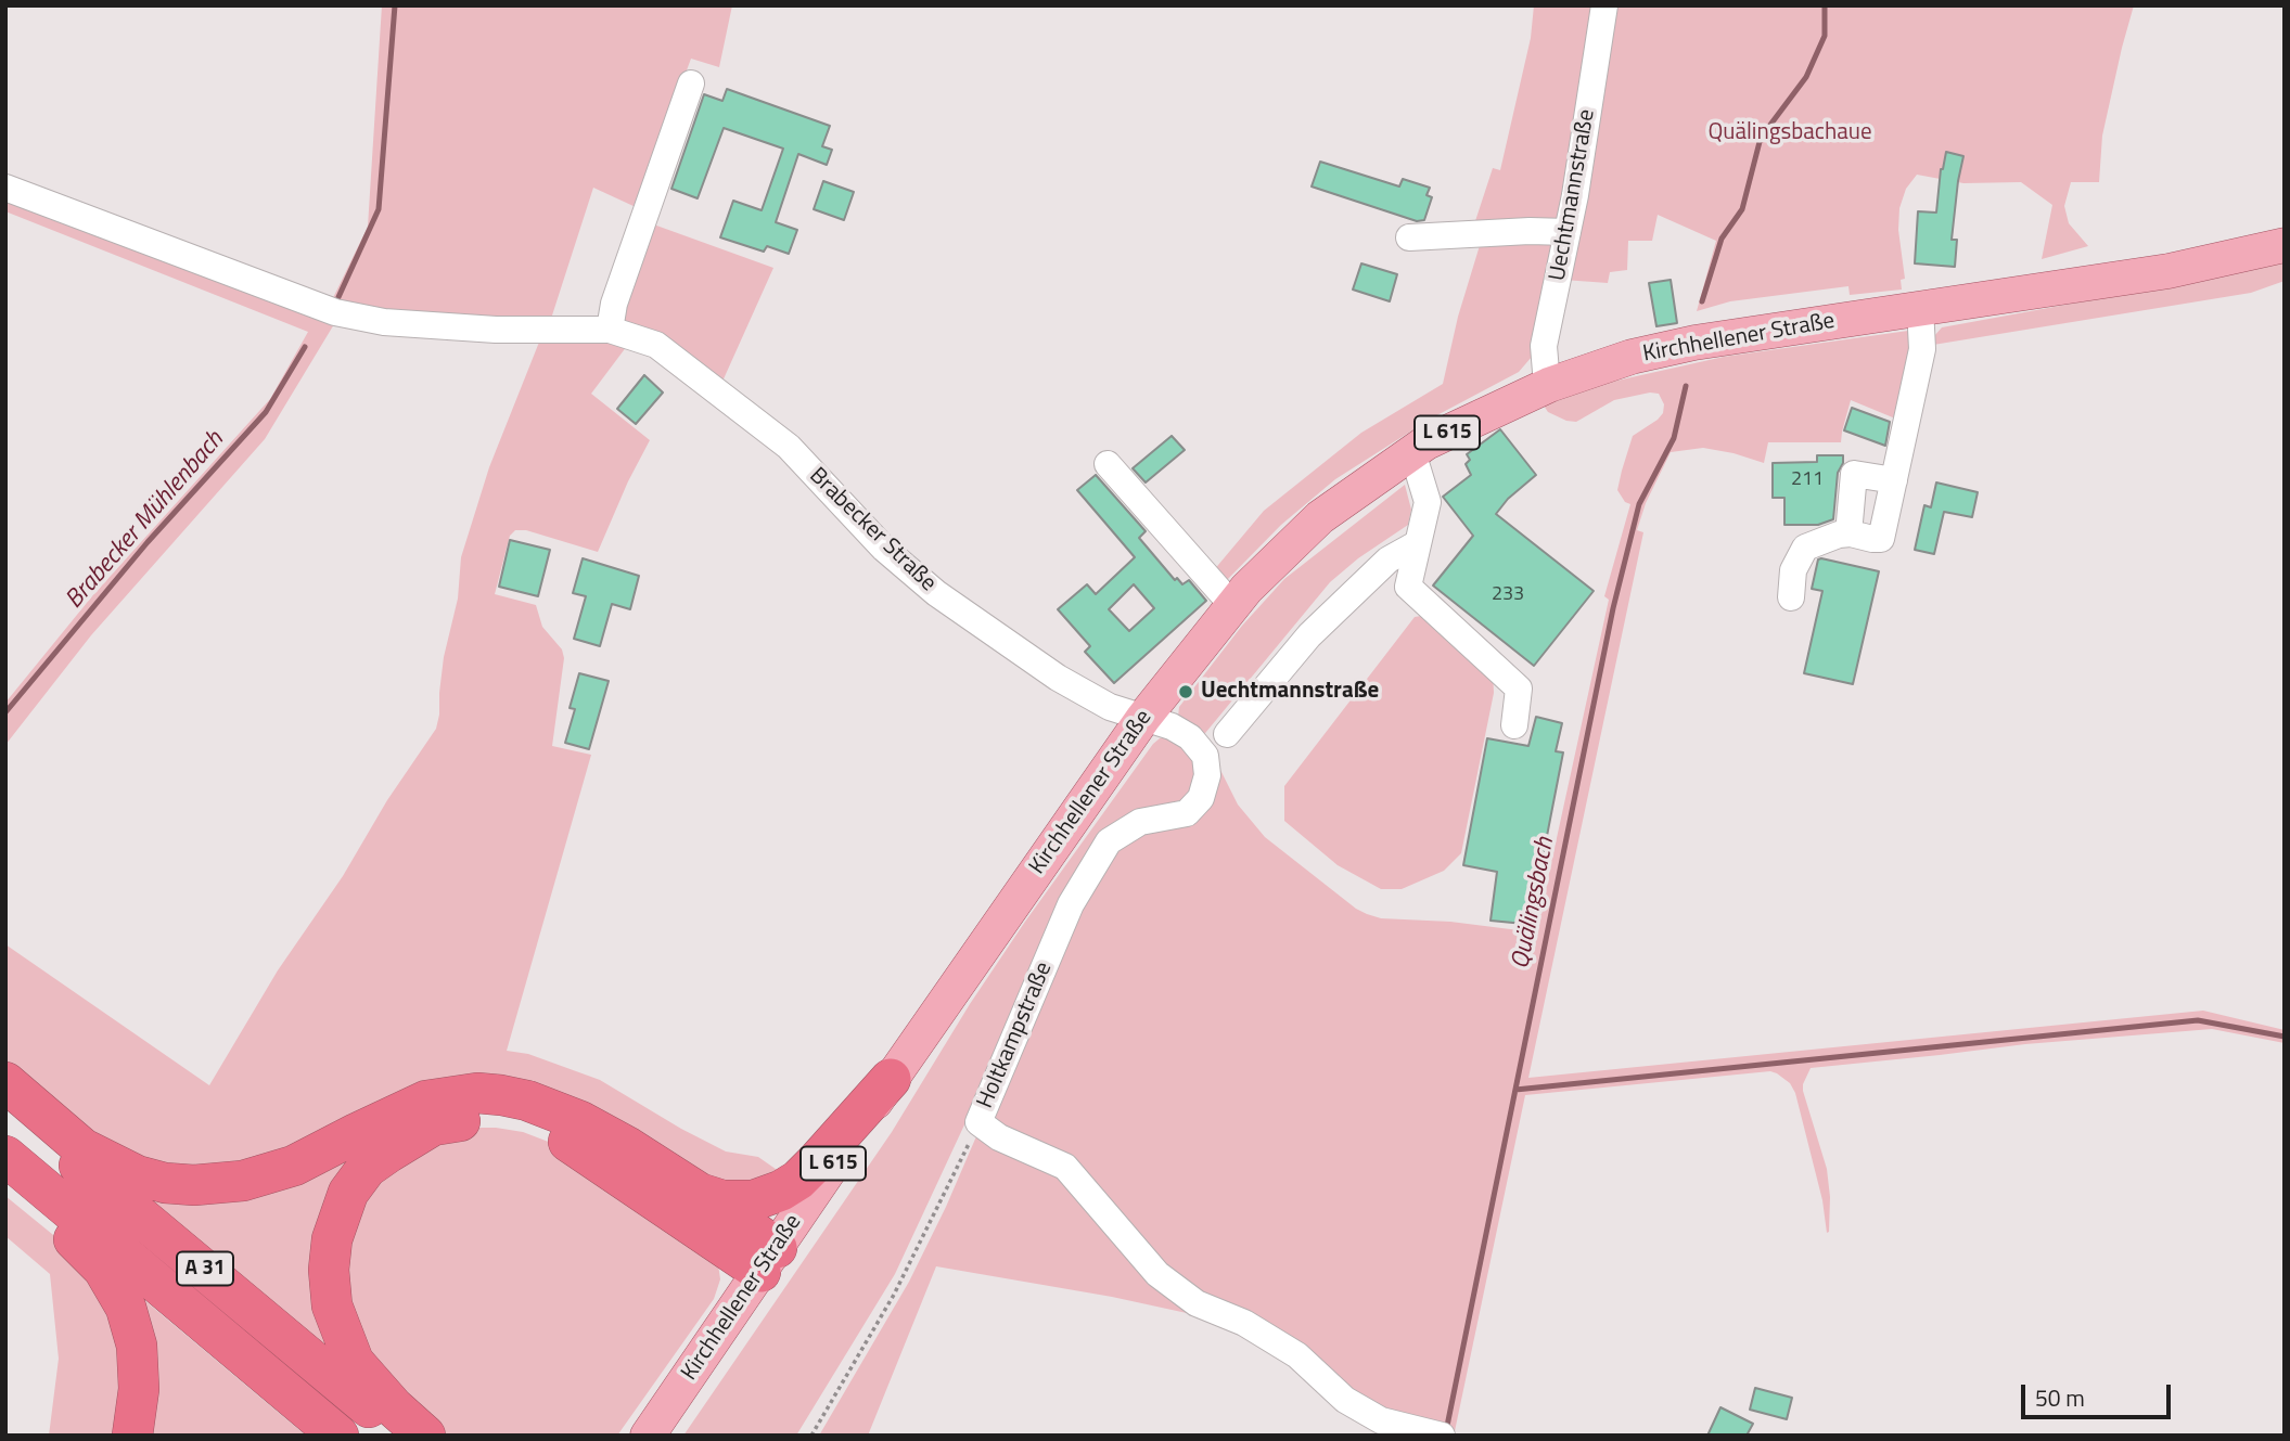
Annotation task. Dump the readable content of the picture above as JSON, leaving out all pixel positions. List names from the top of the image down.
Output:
{
  "streets": {
    "highway": ["A 31"],
    "main road": ["Kirchhellener Straße", "L 615"],
    "street": ["Uechtmannstraße", "Brabecker Straße", "Holtkampstraße"]
  },
  "crossings": [
    ["Uechtmannstraße", "Kirchhellener Straße"],
    ["Kirchhellener Straße", "Brabecker Straße"],
    ["Kirchhellener Straße", "Holtkampstraße"],
    ["Brabecker Straße", "Holtkampstraße"]
  ],
  "water": ["Brabecker Mühlenbach", "Quälingsbach"],
  "parks": ["Quälingsbachaue"],
  "places": ["Uechtmannstraße"],
  "house_numbers": ["211", "233"],
  "scale_bar": "50 m"
}
